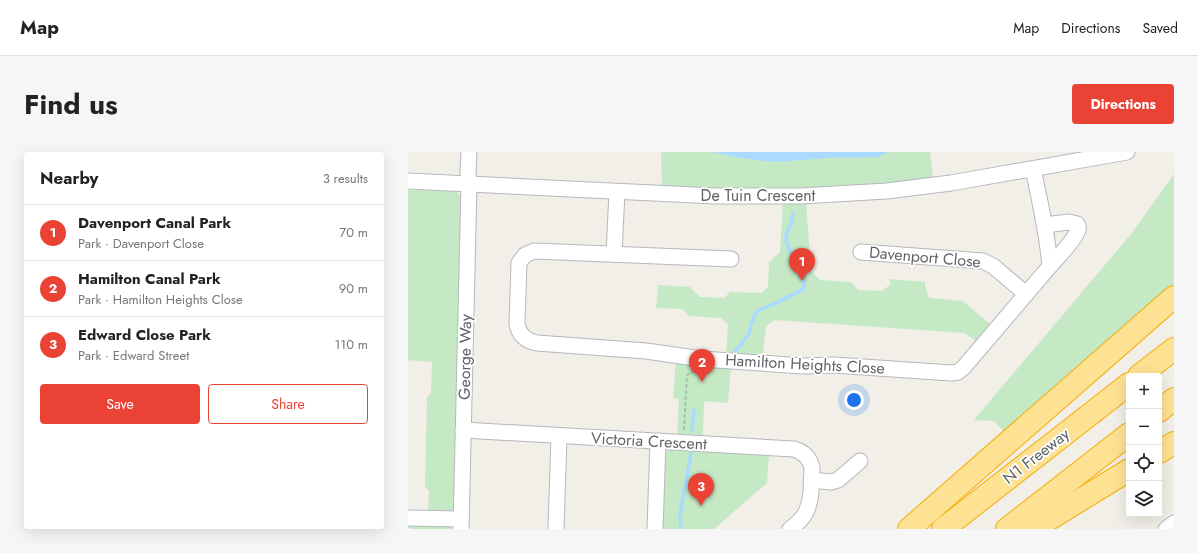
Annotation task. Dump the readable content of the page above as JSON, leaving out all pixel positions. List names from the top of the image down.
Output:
{
  "streets": {
    "highway": ["N1 Freeway"],
    "street": [
      "De Tuin Crescent",
      "Davenport Close",
      "George Way",
      "Hamilton Heights Close",
      "Victoria Crescent"
    ]
  },
  "crossings": [
    ["De Tuin Crescent", "George Way"],
    ["Davenport Close", "Hamilton Heights Close"],
    ["George Way", "Victoria Crescent"]
  ],
  "page": {
    "header": "Map",
    "nav": ["Map", "Directions", "Saved"],
    "title": "Find us",
    "buttons": [
      "Directions",
      ["Save", "Share"]
    ],
    "heading": ["Nearby", "3 results"],
    "list": [
      {
        "mark": "1",
        "name": "Davenport Canal Park",
        "note": "Park · Davenport Close",
        "value": "70 m"
      },
      {
        "mark": "2",
        "name": "Hamilton Canal Park",
        "note": "Park · Hamilton Heights Close",
        "value": "90 m"
      },
      {
        "mark": "3",
        "name": "Edward Close Park",
        "note": "Park · Edward Street",
        "value": "110 m"
      }
    ],
    "pins": ["1", "2", "3"],
    "map_buttons": ["+", "−"]
  }
}
